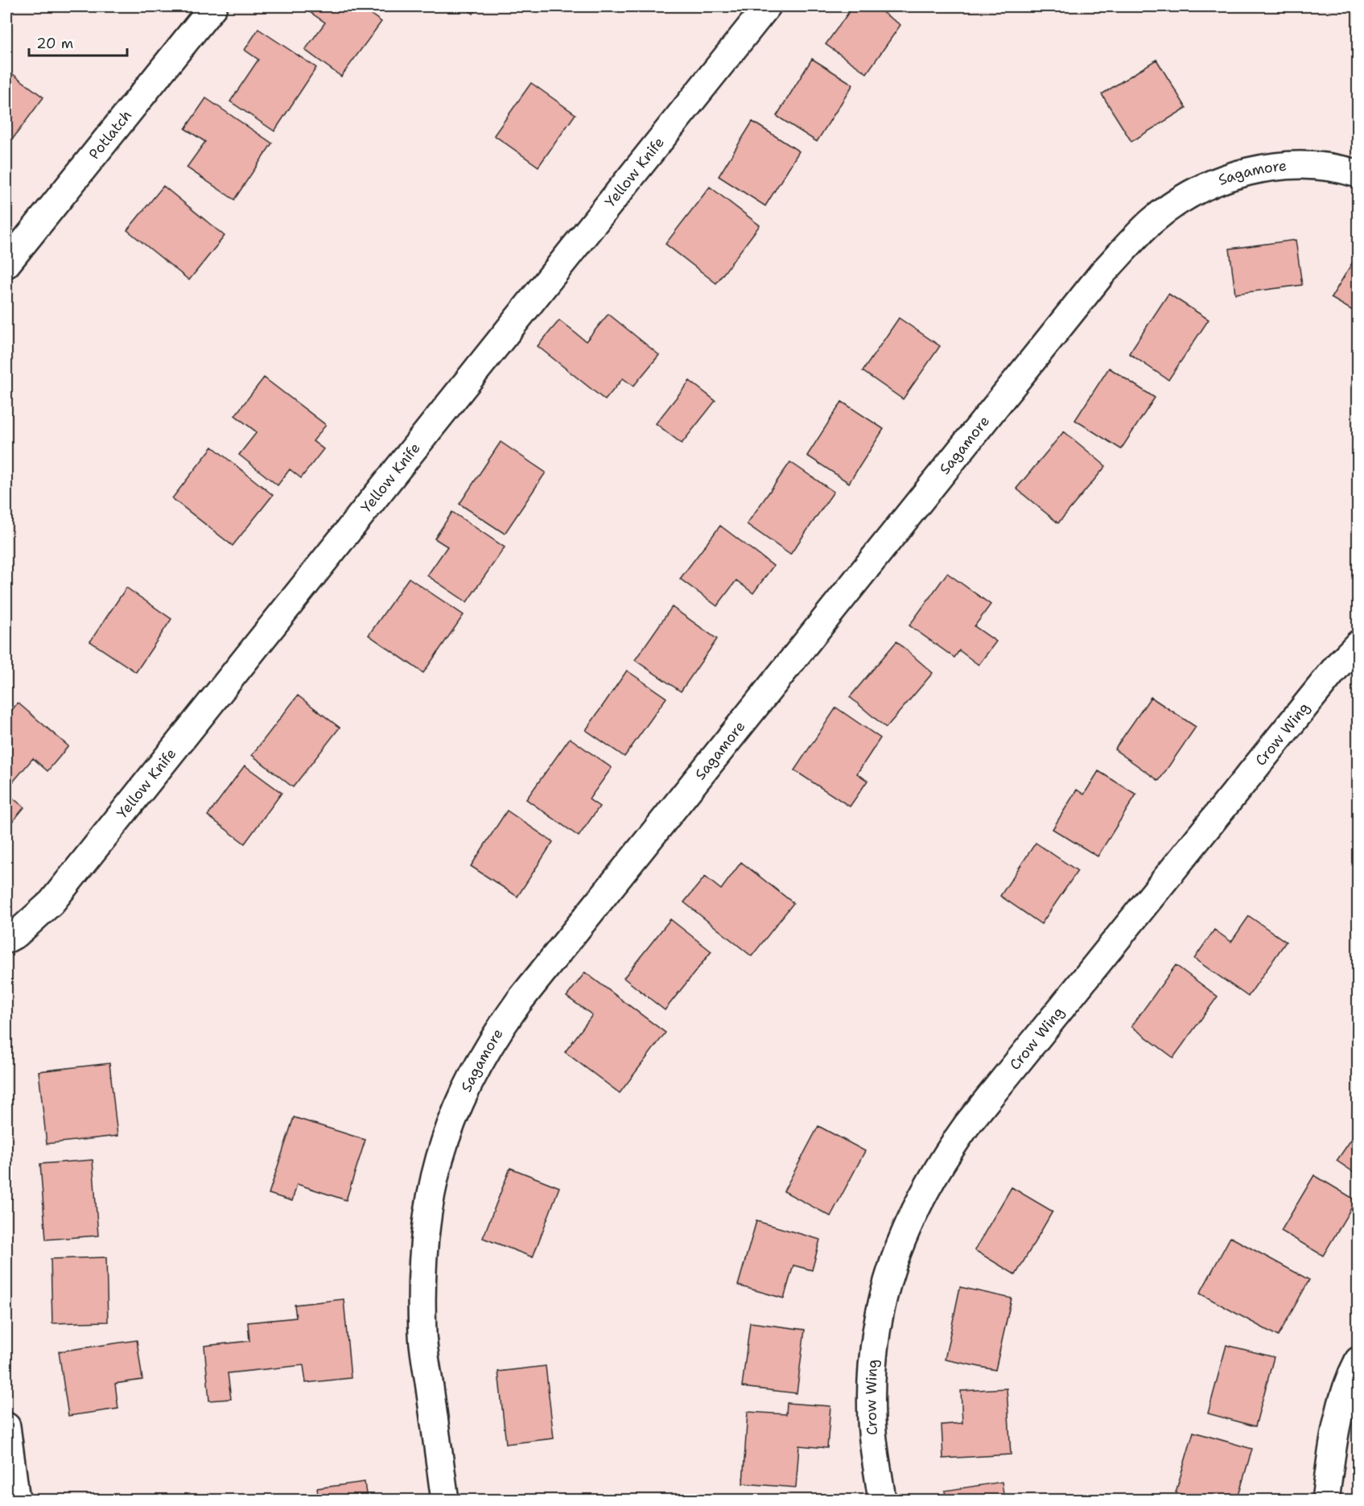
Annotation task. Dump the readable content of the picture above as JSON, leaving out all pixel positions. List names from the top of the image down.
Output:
{
  "streets": {
    "street": [
      "Potlatch",
      "Yellow Knife",
      "Sagamore",
      "Crow Wing"
    ]
  },
  "scale_bar": "20 m"
}
